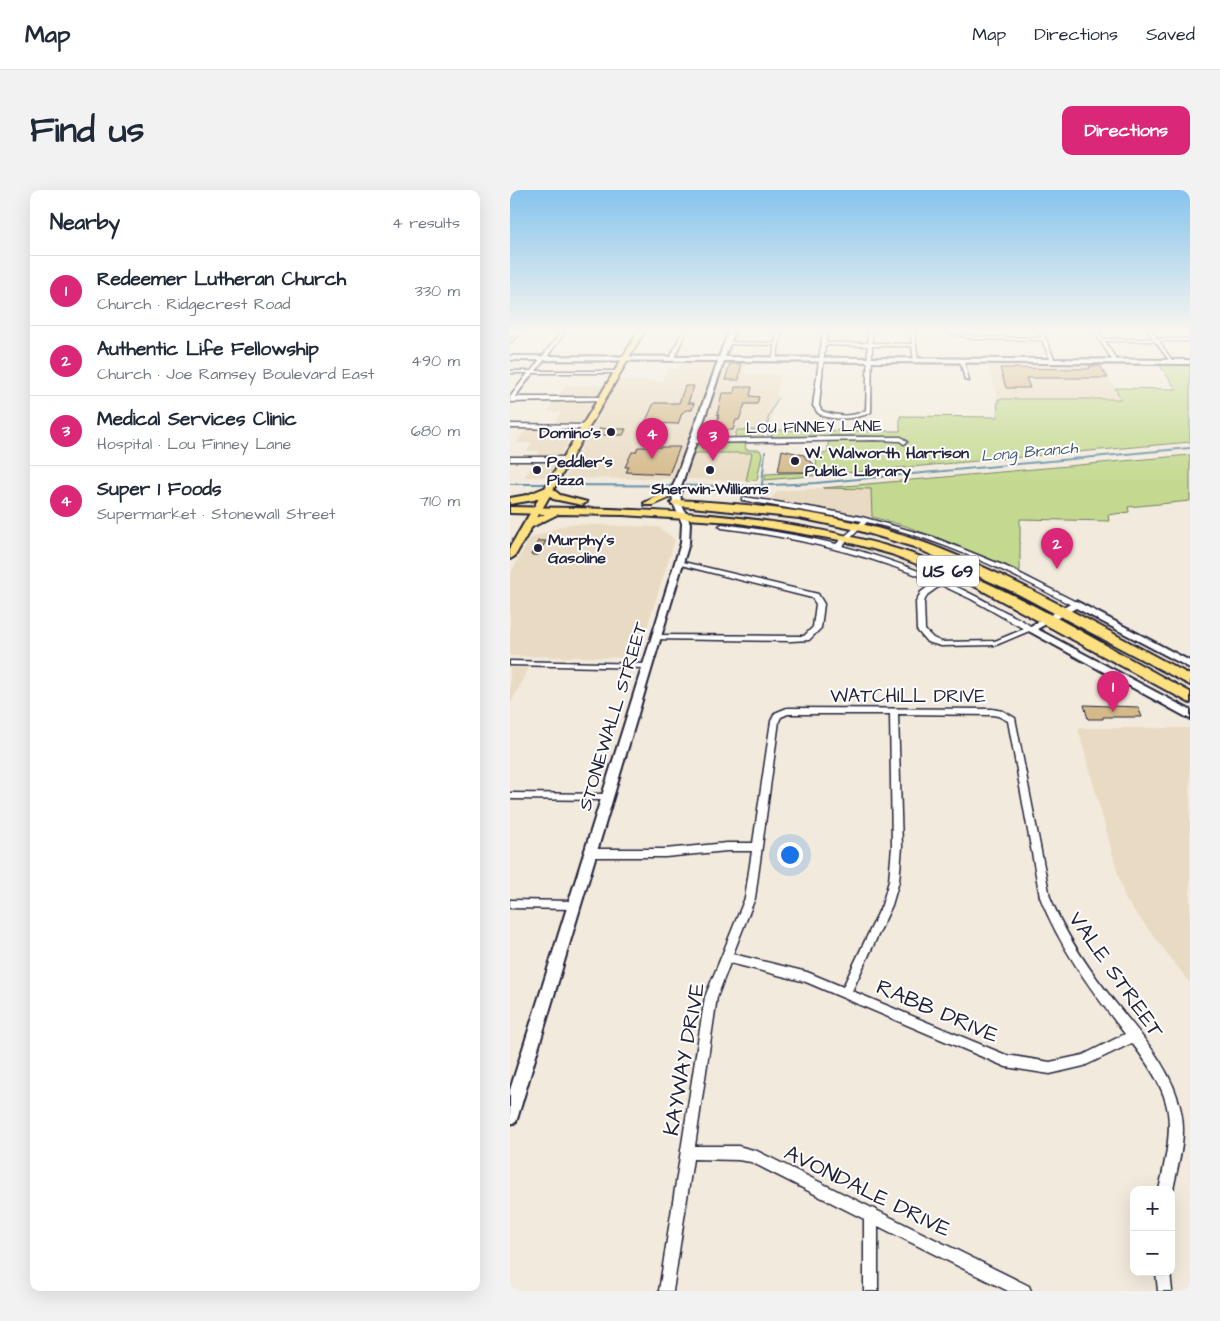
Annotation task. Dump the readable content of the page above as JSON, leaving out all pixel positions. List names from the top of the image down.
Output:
{
  "streets": {
    "highway": ["US 69"],
    "street": [
      "LOU FINNEY LANE",
      "WATCHILL DRIVE",
      "STONEWALL STREET",
      "VALE STREET",
      "RABB DRIVE",
      "KAYWAY DRIVE",
      "AVONDALE DRIVE"
    ]
  },
  "crossings": [
    ["LOU FINNEY LANE", "STONEWALL STREET"],
    ["US 69", "STONEWALL STREET"],
    ["WATCHILL DRIVE", "VALE STREET"],
    ["WATCHILL DRIVE", "KAYWAY DRIVE"],
    ["VALE STREET", "RABB DRIVE"],
    ["RABB DRIVE", "KAYWAY DRIVE"],
    ["KAYWAY DRIVE", "AVONDALE DRIVE"]
  ],
  "water": ["Long Branch"],
  "places": [
    "Domino's",
    "W. Walworth Harrison Public Library",
    "Peddler's Pizza",
    "Sherwin-Williams",
    "Murphy's Gasoline"
  ],
  "page": {
    "header": "Map",
    "nav": ["Map", "Directions", "Saved"],
    "title": "Find us",
    "buttons": "Directions",
    "heading": ["Nearby", "4 results"],
    "list": [
      {
        "mark": "1",
        "name": "Redeemer Lutheran Church",
        "note": "Church · Ridgecrest Road",
        "value": "330 m"
      },
      {
        "mark": "2",
        "name": "Authentic Life Fellowship",
        "note": "Church · Joe Ramsey Boulevard East",
        "value": "490 m"
      },
      {
        "mark": "3",
        "name": "Medical Services Clinic",
        "note": "Hospital · Lou Finney Lane",
        "value": "680 m"
      },
      {
        "mark": "4",
        "name": "Super 1 Foods",
        "note": "Supermarket · Stonewall Street",
        "value": "710 m"
      }
    ],
    "pins": [
      "4",
      "3",
      "2",
      "1"
    ],
    "map_buttons": ["+", "−"]
  }
}
